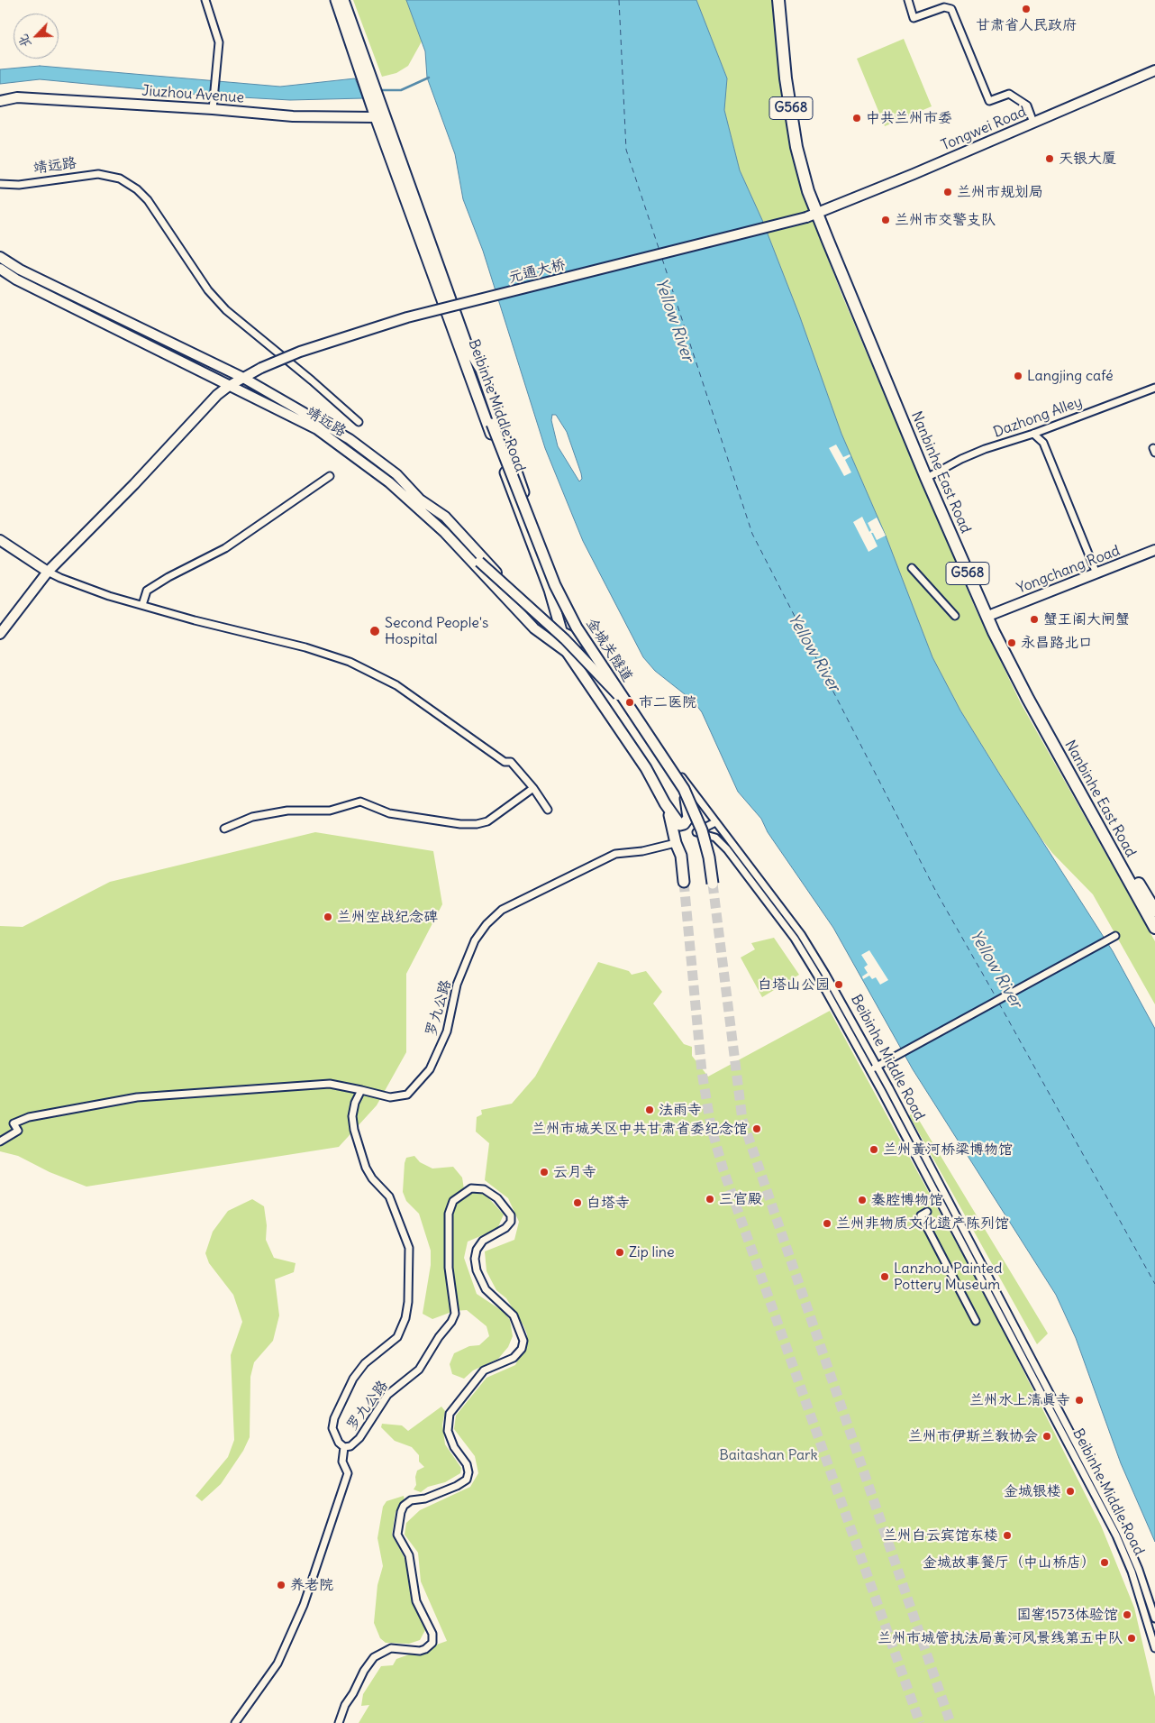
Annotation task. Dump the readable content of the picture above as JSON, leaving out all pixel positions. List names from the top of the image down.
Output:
{
  "streets": {
    "highway": ["G568", "Nanbinhe East Road"],
    "main road": [
      "Jiuzhou Avenue",
      "Tongwei Road",
      "靖远路",
      "元通大桥",
      "Beibinhe Middle Road",
      "Yongchang Road",
      "金城关隧道"
    ],
    "street": ["Dazhong Alley", "罗九公路"]
  },
  "crossings": [
    ["Jiuzhou Avenue", "Beibinhe Middle Road"],
    ["Tongwei Road", "元通大桥"],
    ["Tongwei Road", "Nanbinhe East Road"],
    ["靖远路", "元通大桥"],
    ["靖远路", "Beibinhe Middle Road"],
    ["元通大桥", "Nanbinhe East Road"],
    ["Beibinhe Middle Road", "金城关隧道"],
    ["Dazhong Alley", "Nanbinhe East Road"],
    ["Nanbinhe East Road", "Yongchang Road"]
  ],
  "water": ["Yellow River"],
  "parks": ["Baitashan Park"],
  "places": [
    "甘肃省人民政府",
    "中共兰州市委",
    "天银大厦",
    "兰州市规划局",
    "兰州市交警支队",
    "Langjing café",
    "蟹王阁大闸蟹",
    "Second People's Hospital",
    "永昌路北口",
    "市二医院",
    "兰州空战纪念碑",
    "白塔山公园",
    "法雨寺",
    "兰州市城关区中共甘肃省委纪念馆",
    "兰州黄河桥梁博物馆",
    "云月寺",
    "三官殿",
    "秦腔博物馆",
    "白塔寺",
    "兰州非物质文化遗产陈列馆",
    "Zip line",
    "Lanzhou Painted Pottery Museum",
    "兰州水上清真寺",
    "兰州市伊斯兰教协会",
    "金城银楼",
    "兰州白云宾馆东楼",
    "金城故事餐厅（中山桥店）",
    "养老院",
    "国窖1573体验馆",
    "兰州市城管执法局黄河风景线第五中队"
  ],
  "north": "bottom left"
}
